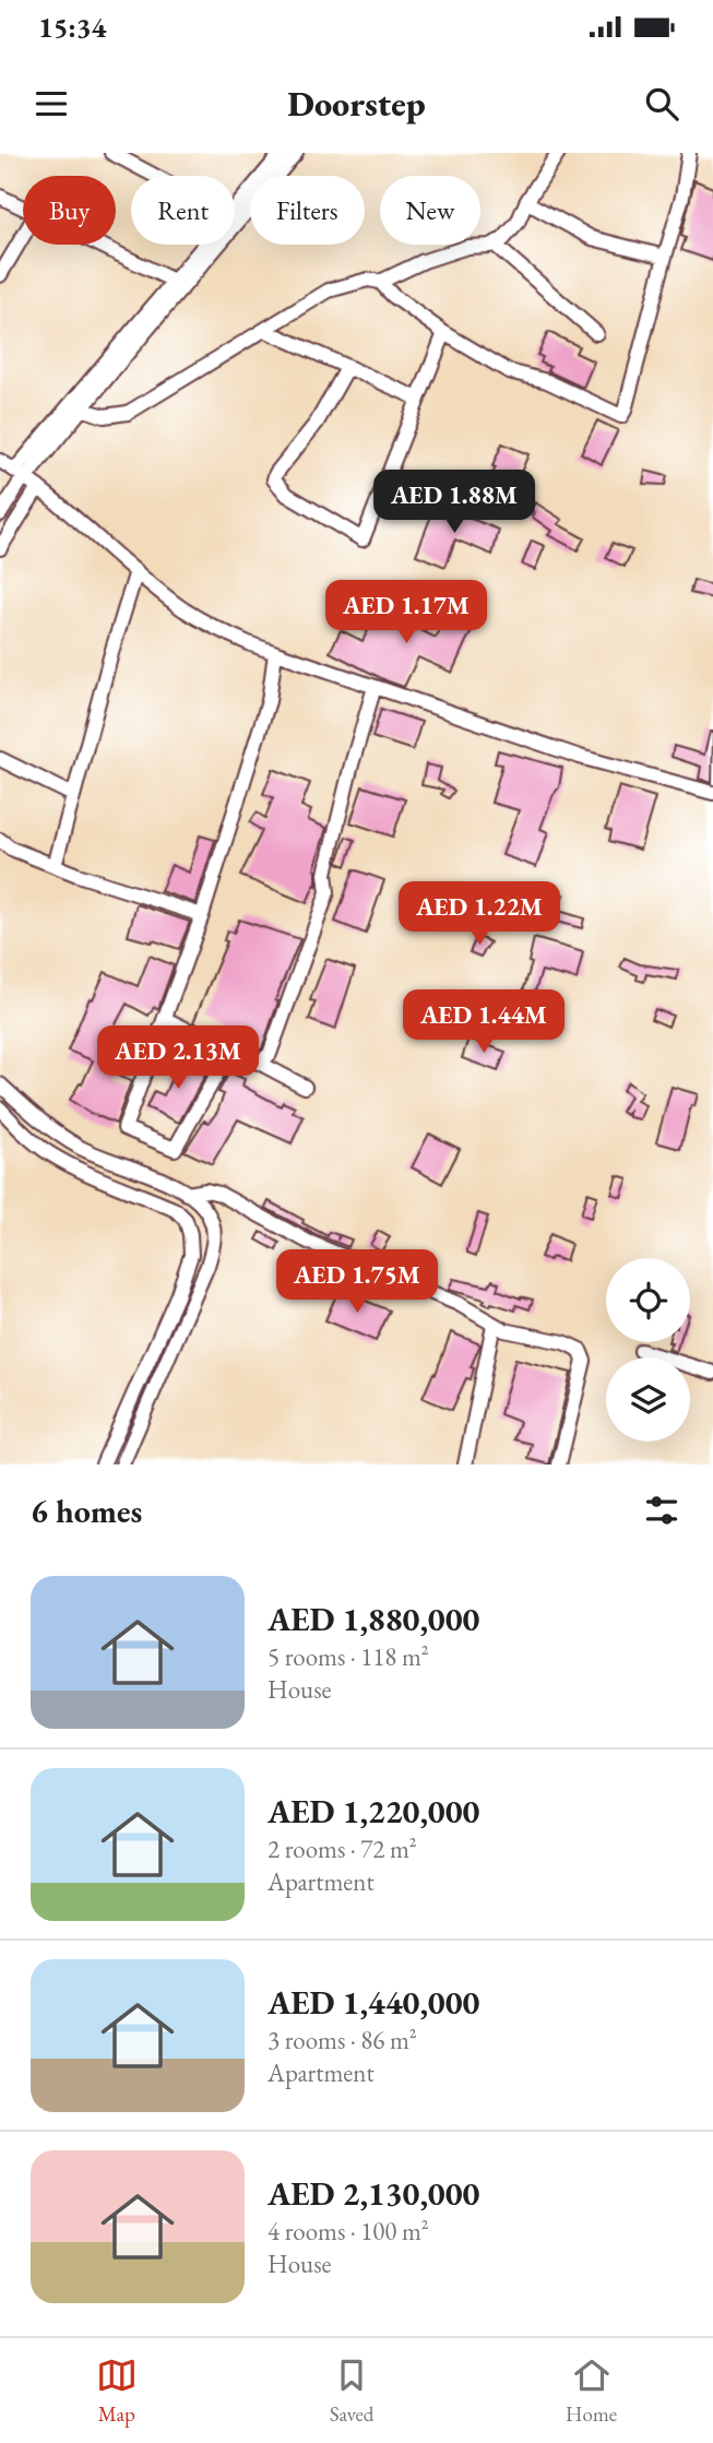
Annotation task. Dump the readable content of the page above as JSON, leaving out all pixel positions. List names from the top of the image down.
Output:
{
  "page": {
    "status": "15:34",
    "header": "Doorstep",
    "chip": [
      "Buy",
      "Rent",
      "Filters",
      "New"
    ],
    "price": [
      "AED 1.88M",
      "AED 1.17M",
      "AED 1.22M",
      "AED 1.44M",
      "AED 2.13M",
      "AED 1.75M"
    ],
    "heading": "6 homes",
    "list": [
      {
        "name": "AED 1,880,000",
        "note": "5 rooms · 118 m² · House"
      },
      {
        "name": "AED 1,220,000",
        "note": "2 rooms · 72 m² · Apartment"
      },
      {
        "name": "AED 1,440,000",
        "note": "3 rooms · 86 m² · Apartment"
      },
      {
        "name": "AED 2,130,000",
        "note": "4 rooms · 100 m² · House"
      }
    ],
    "tabs": ["Map", "Saved", "Home"]
  }
}
